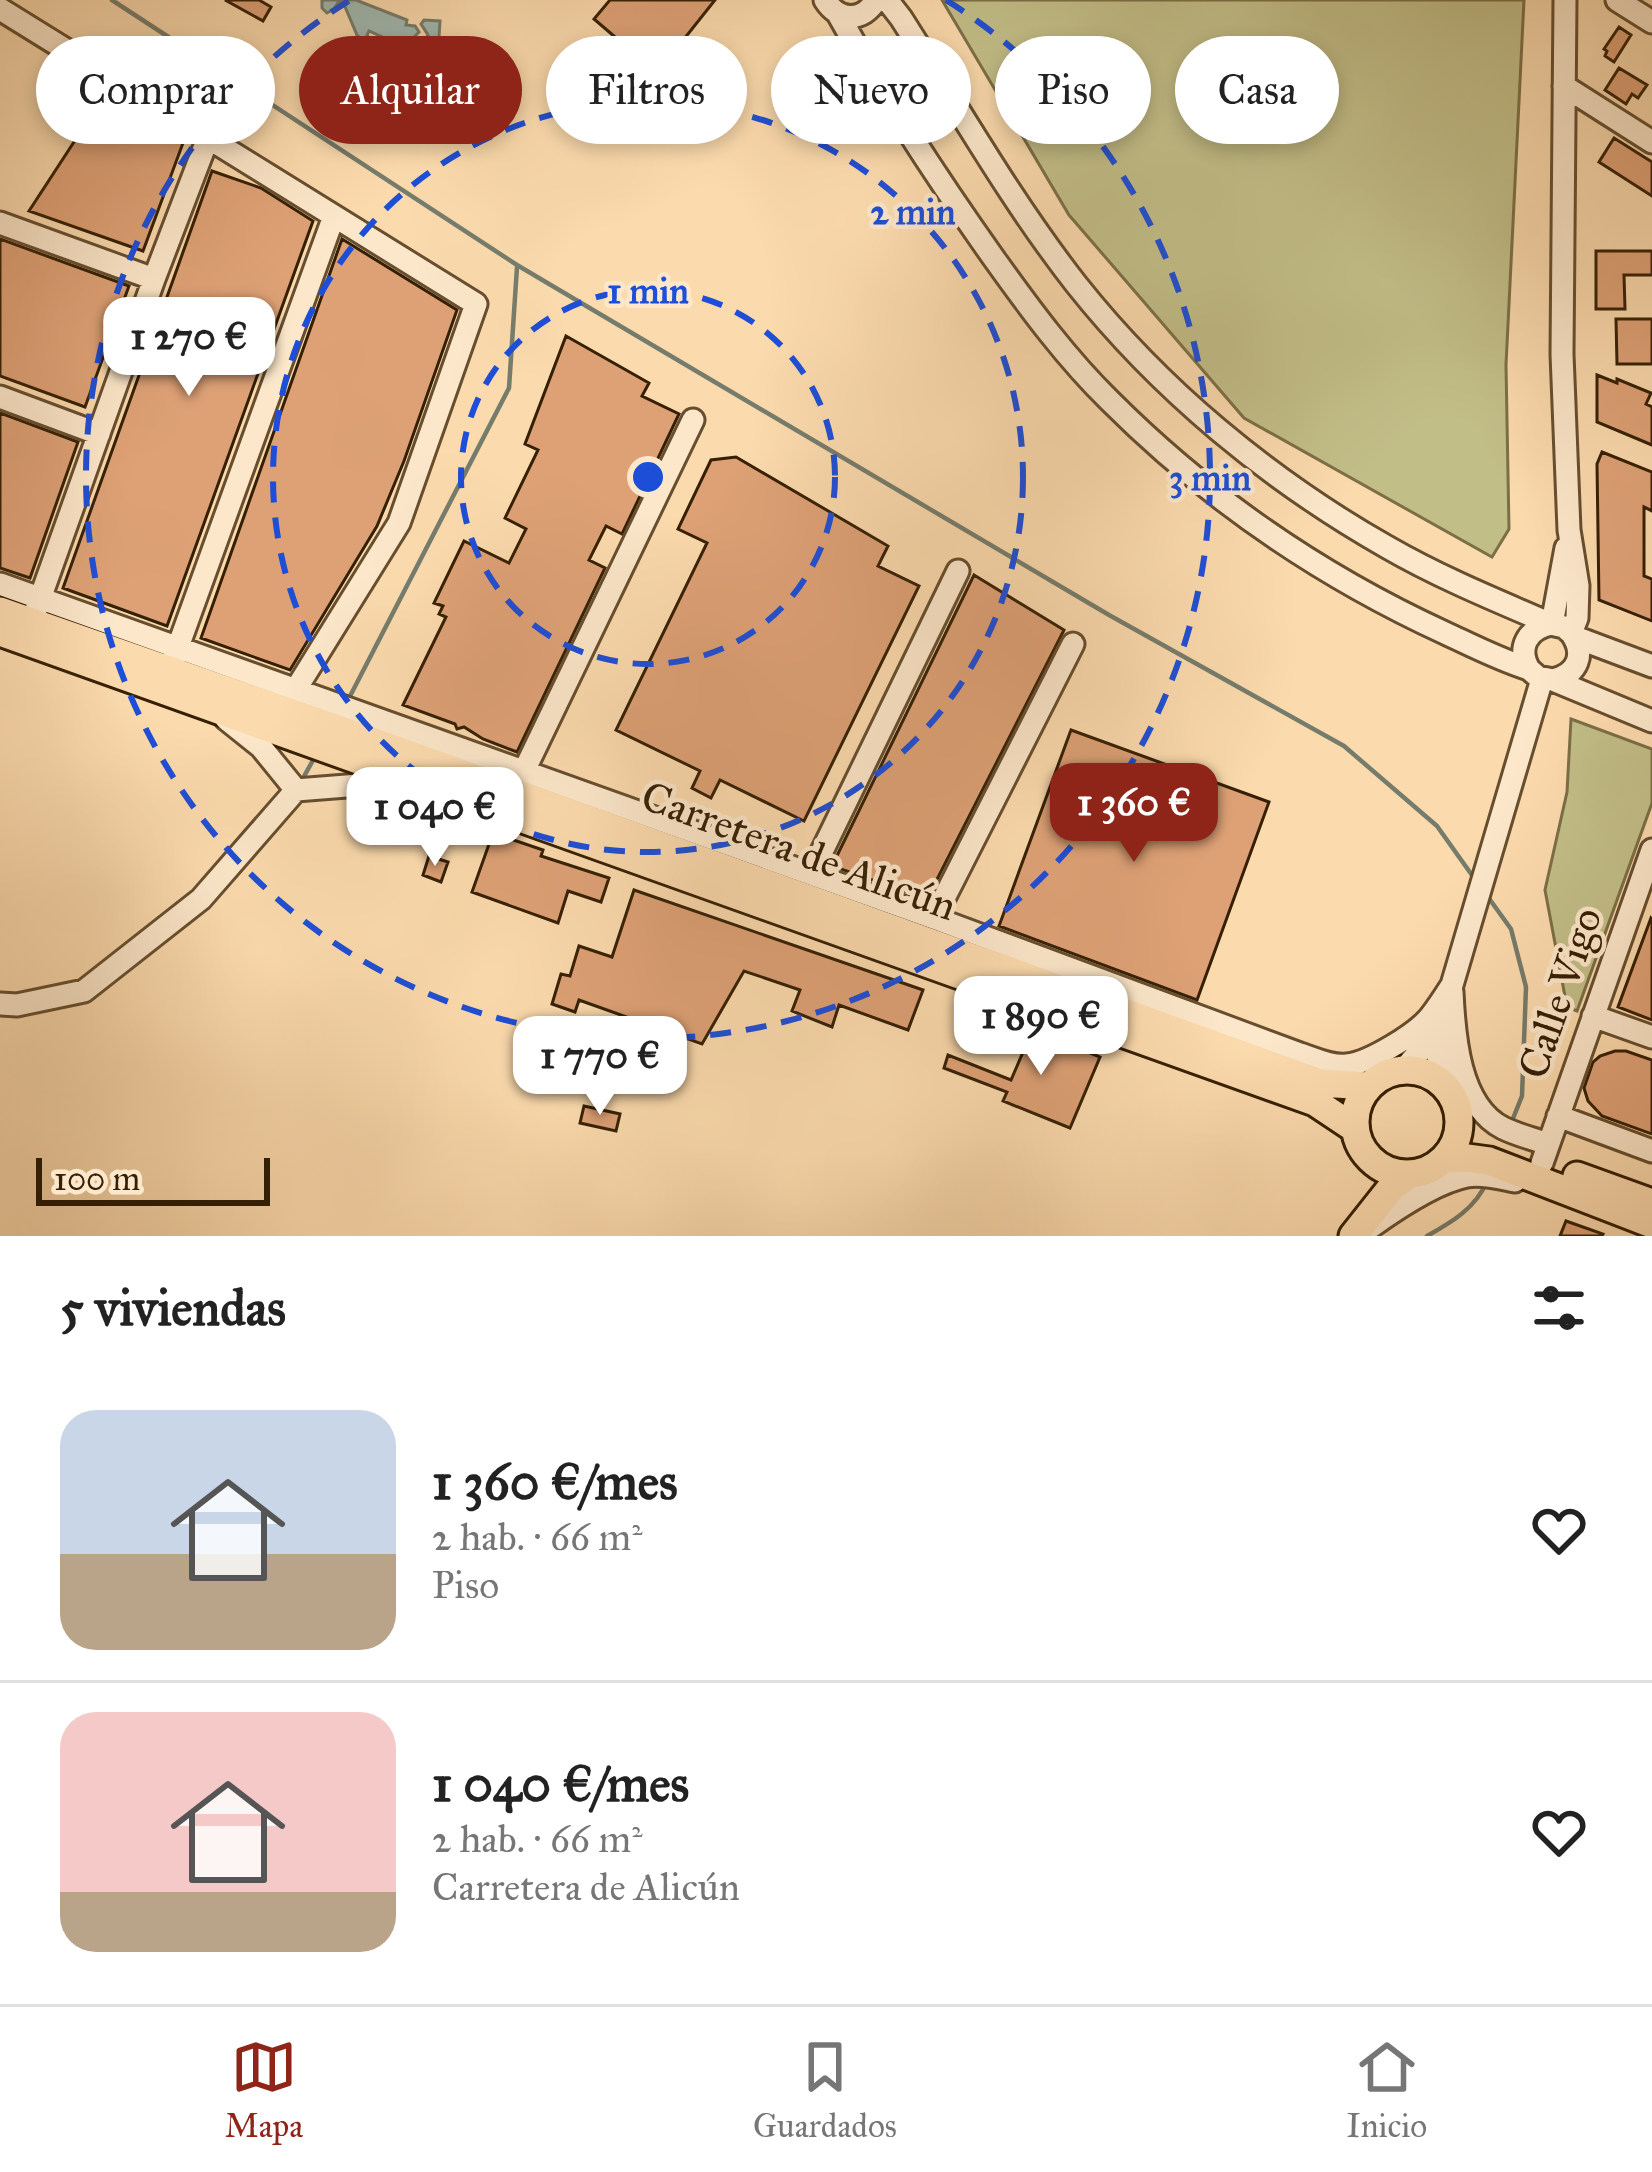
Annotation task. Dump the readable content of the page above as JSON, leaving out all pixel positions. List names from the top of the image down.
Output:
{
  "streets": {
    "main road": ["Carretera de Alicún"],
    "street": ["Calle Vigo"]
  },
  "scale_bar": "100 m",
  "page": {
    "chip": [
      "Comprar",
      "Alquilar",
      "Filtros",
      "Nuevo",
      "Piso",
      "Casa"
    ],
    "price": [
      "1 270 €",
      "1 360 €",
      "1 040 €",
      "1 890 €",
      "1 770 €"
    ],
    "scale": "100 m",
    "heading": "5 viviendas",
    "list": [
      {
        "name": "1 360 €/mes",
        "note": "2 hab. · 66 m² · Piso"
      },
      {
        "name": "1 040 €/mes",
        "note": "2 hab. · 66 m² · Carretera de Alicún"
      }
    ],
    "tabs": ["Mapa", "Guardados", "Inicio"]
  },
  "rings": ["2 min", "1 min", "3 min"]
}
